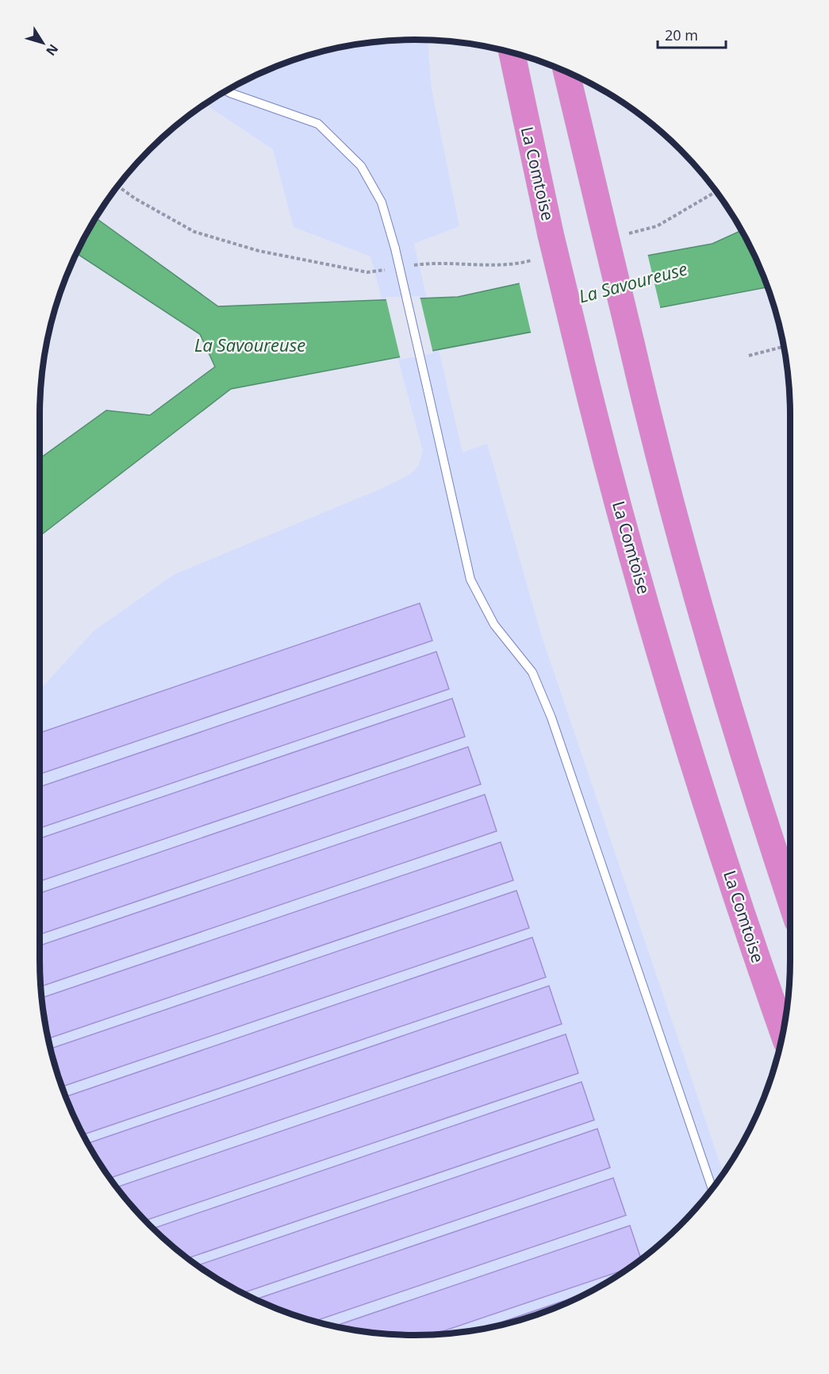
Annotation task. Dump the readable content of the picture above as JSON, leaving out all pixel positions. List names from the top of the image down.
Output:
{
  "streets": {
    "highway": ["La Comtoise"]
  },
  "water": ["La Savoureuse"],
  "scale_bar": "20 m",
  "north": "bottom right"
}
